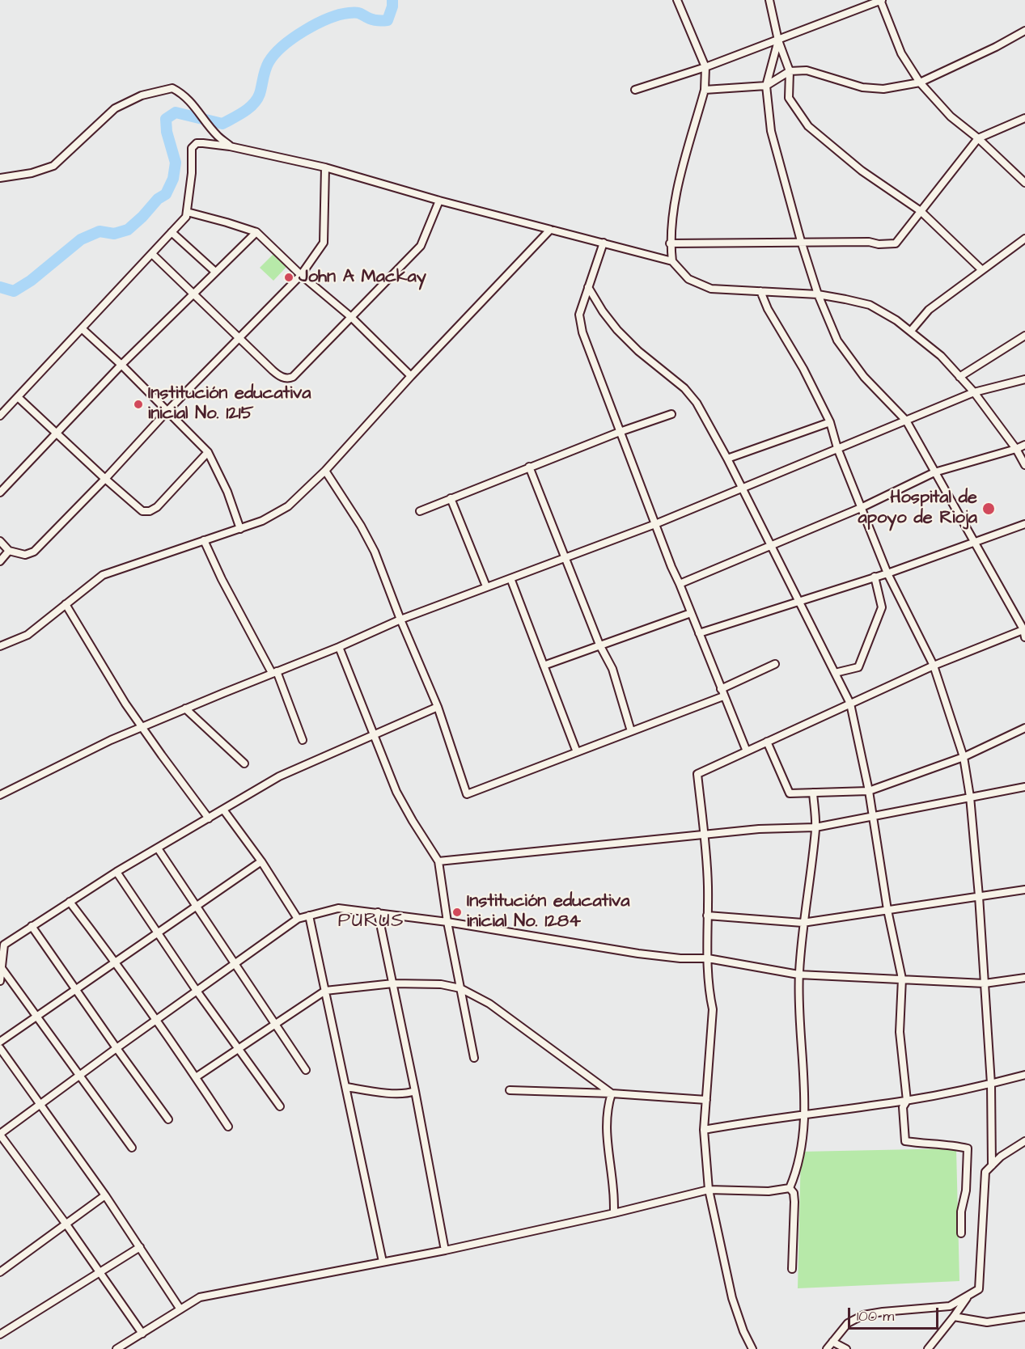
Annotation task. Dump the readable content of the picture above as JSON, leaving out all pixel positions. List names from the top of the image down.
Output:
{
  "districts": ["PURUS"],
  "places": [
    "John A Mackay",
    "Institución educativa inicial No. 1215",
    "Hospital de apoyo de Rioja",
    "Institución educativa inicial No. 1284"
  ],
  "scale_bar": "100 m"
}
